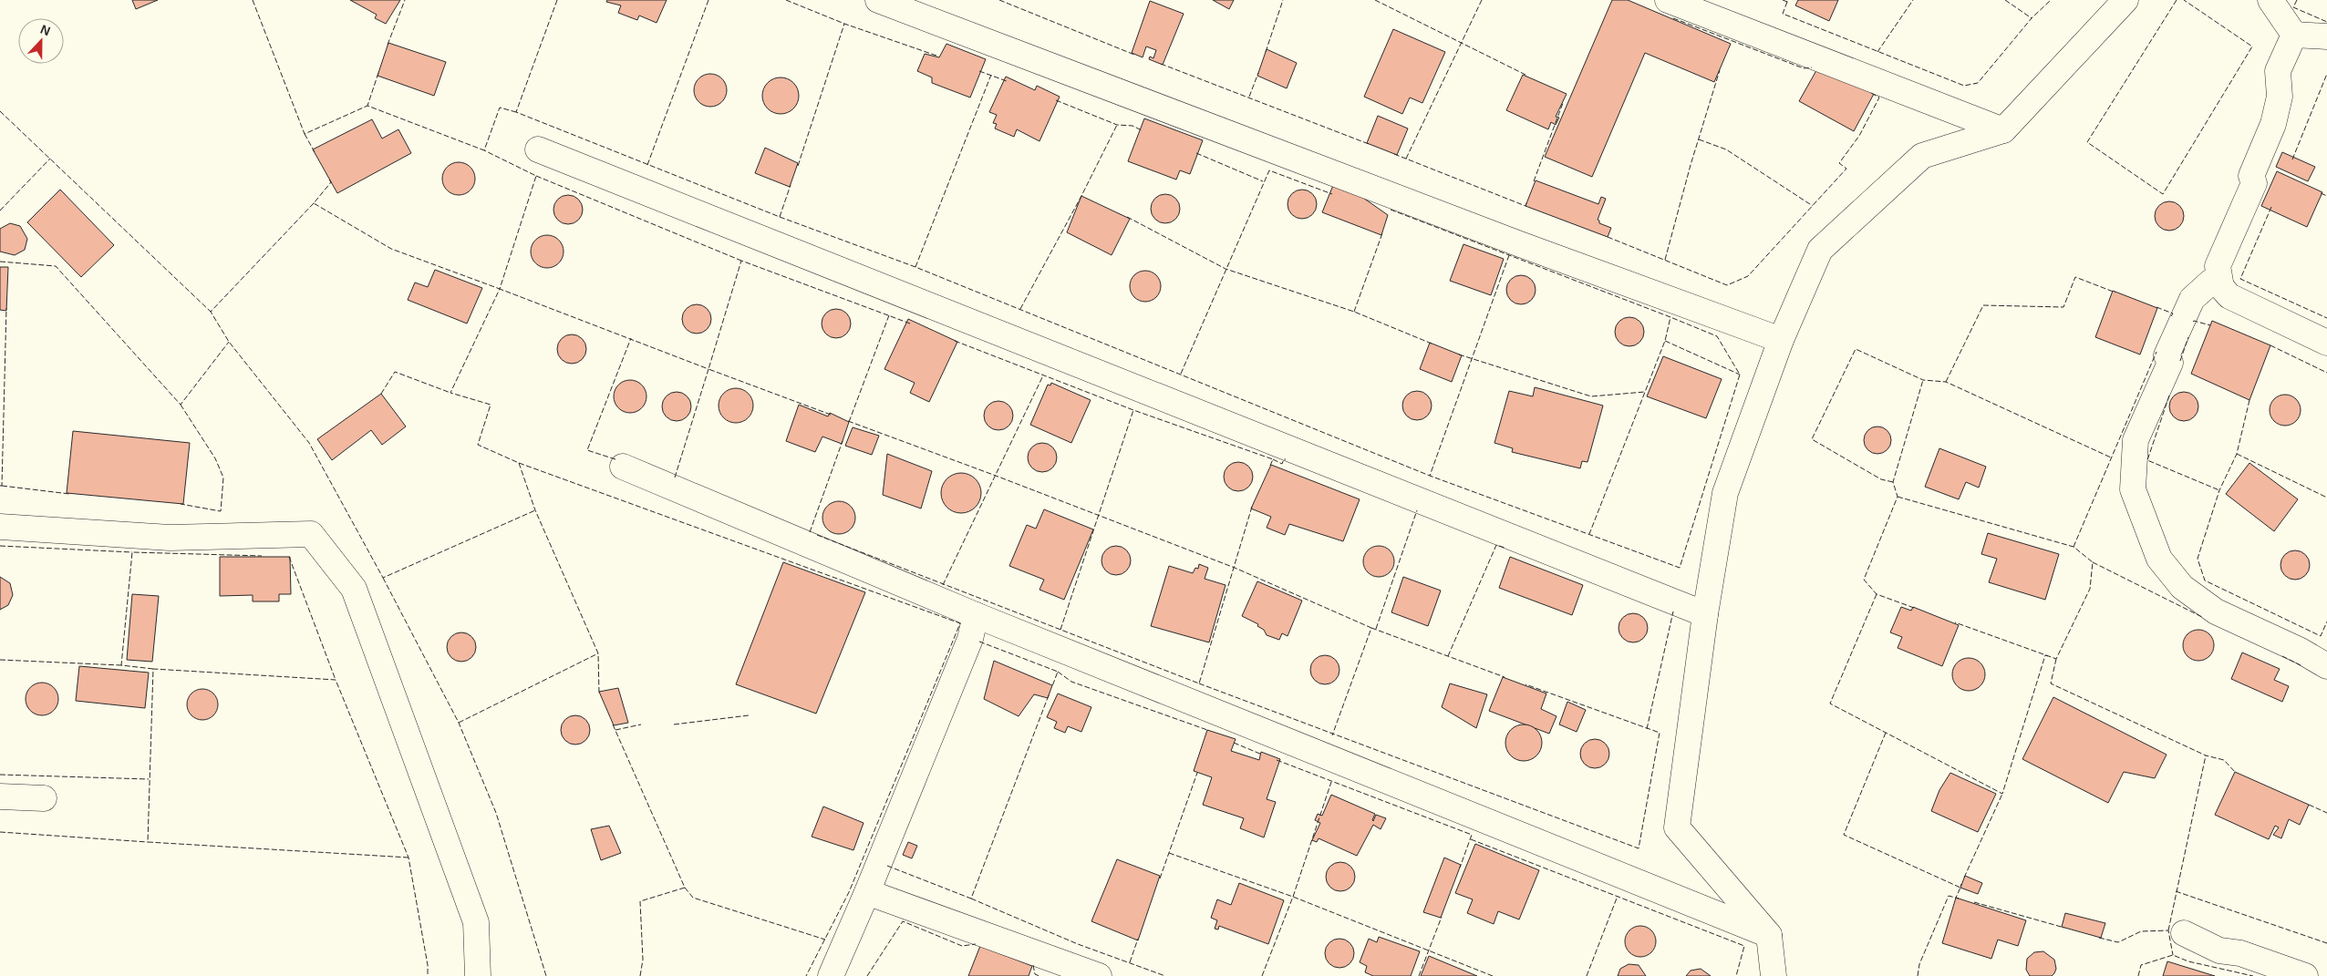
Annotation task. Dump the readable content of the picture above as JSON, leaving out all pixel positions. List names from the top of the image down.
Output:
{
  "north": "top"
}
